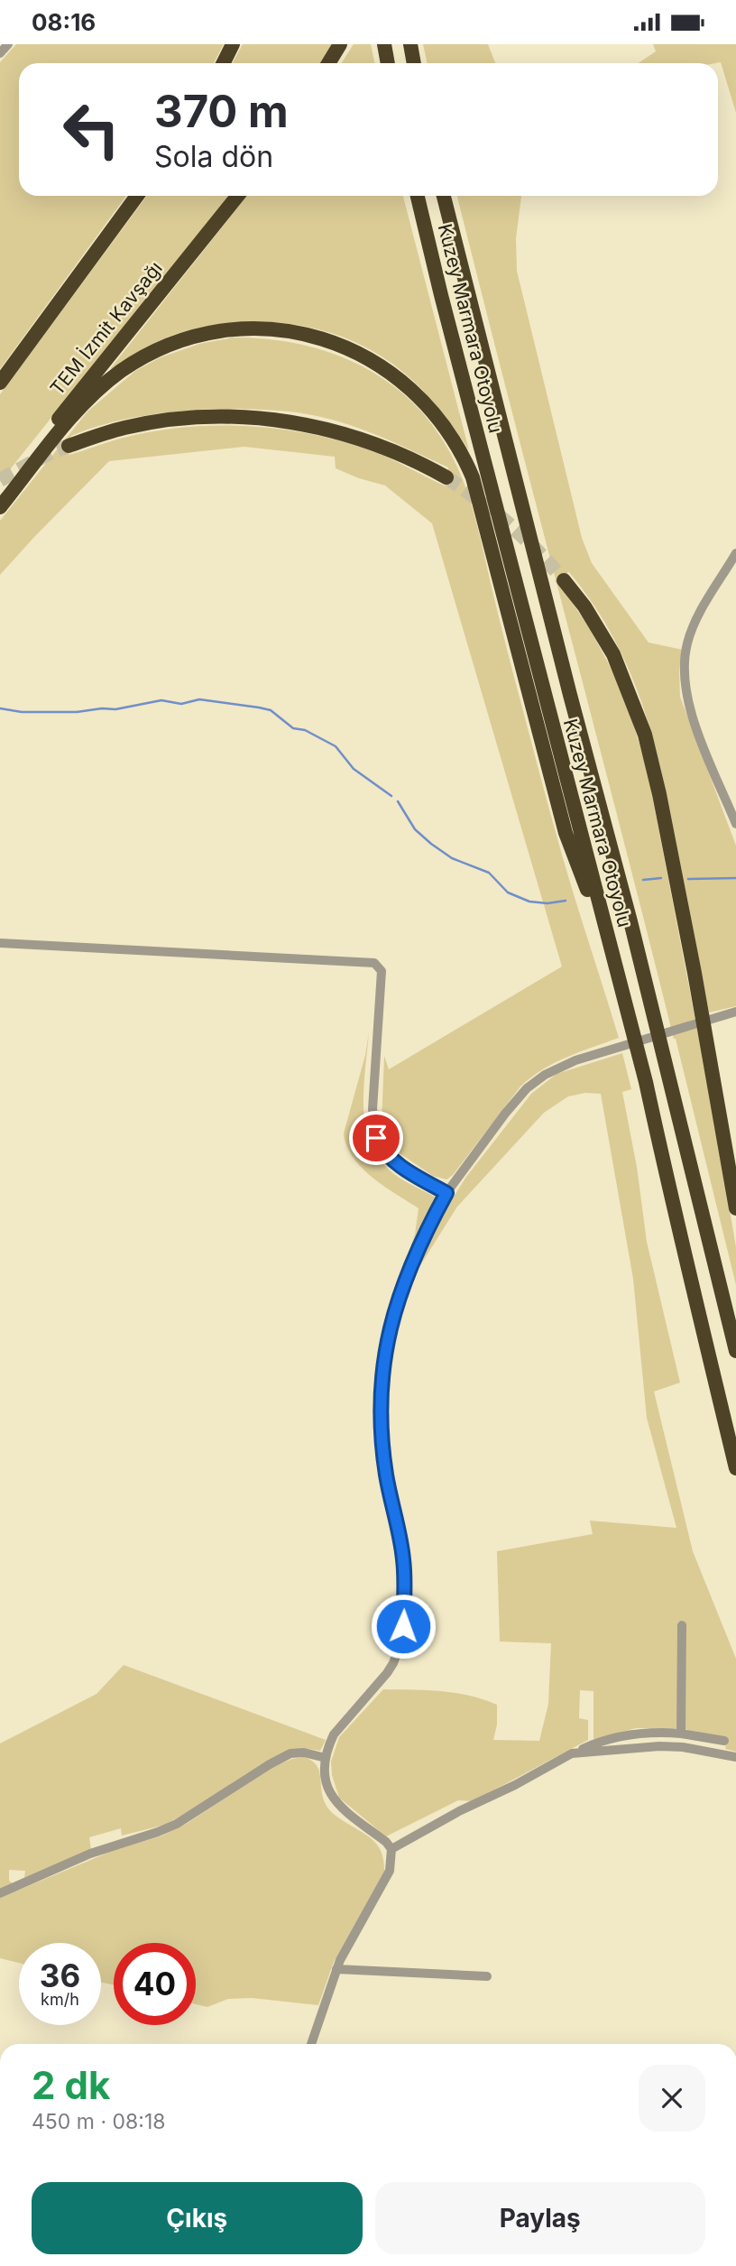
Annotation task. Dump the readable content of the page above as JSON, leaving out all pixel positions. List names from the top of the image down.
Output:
{
  "streets": {
    "highway": ["TEM İzmit Kavşağı", "Kuzey Marmara Otoyolu"]
  },
  "page": {
    "status": "08:16",
    "turn": ["370 m", "Sola dön"],
    "speed": "36 km/h",
    "limit": "40",
    "heading": ["2 dk", "450 m · 08:18"],
    "buttons": ["Çıkış", "Paylaş"]
  }
}
